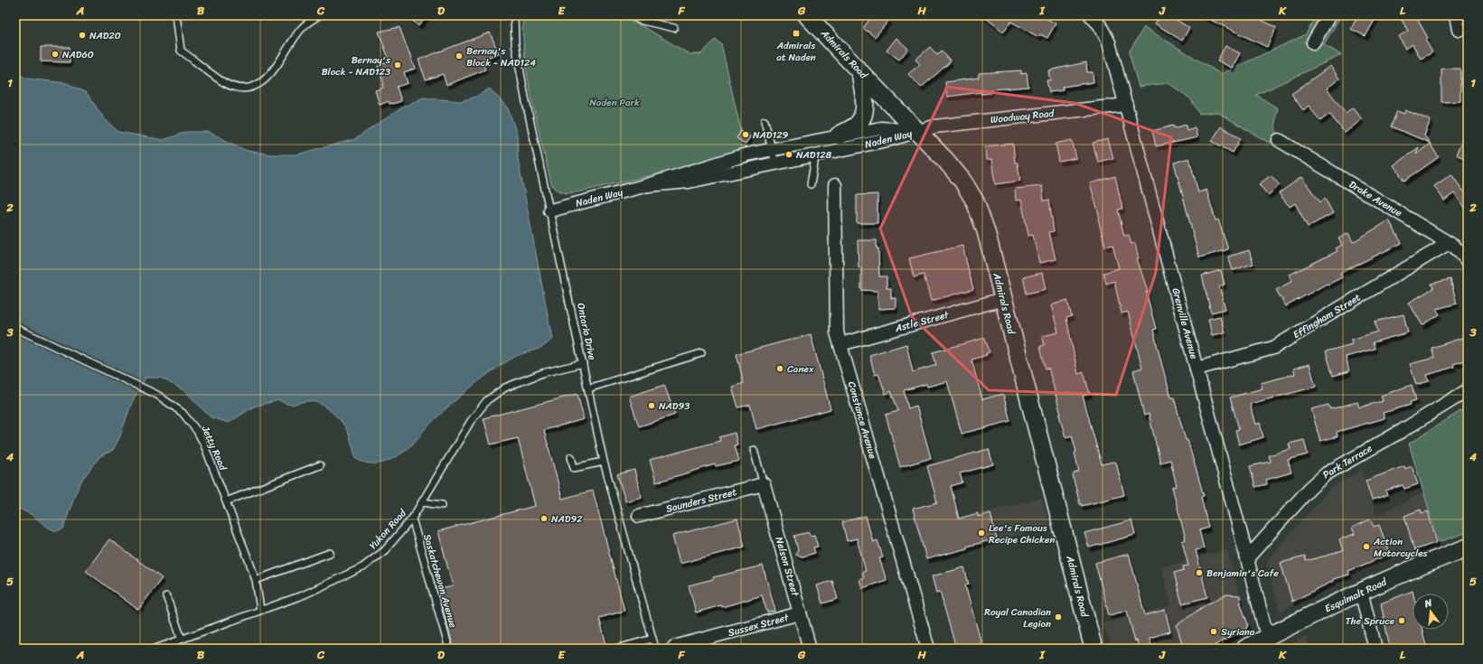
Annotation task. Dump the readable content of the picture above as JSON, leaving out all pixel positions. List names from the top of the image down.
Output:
{
  "streets": {
    "main road": ["Admirals Road", "Esquimalt Road"],
    "street": [
      "Woodway Road",
      "Naden Way",
      "Drake Avenue",
      "Effingham Street",
      "Astle Street",
      "Grenville Avenue",
      "Constance Avenue",
      "Park Terrace",
      "Saunders Street",
      "Nelson Street",
      "Sussex Street"
    ],
    "lane": [
      "Ontario Drive",
      "Jetty Road",
      "Yukon Road",
      "Saskatchewan Avenue"
    ]
  },
  "crossings": [
    ["Admirals Road", "Woodway Road"],
    ["Admirals Road", "Naden Way"],
    ["Admirals Road", "Astle Street"],
    ["Woodway Road", "Naden Way"],
    ["Woodway Road", "Grenville Avenue"],
    ["Naden Way", "Ontario Drive"],
    ["Drake Avenue", "Effingham Street"],
    ["Effingham Street", "Grenville Avenue"],
    ["Astle Street", "Constance Avenue"],
    ["Grenville Avenue", "Park Terrace"],
    ["Grenville Avenue", "Esquimalt Road"],
    ["Ontario Drive", "Yukon Road"],
    ["Jetty Road", "Yukon Road"],
    ["Saunders Street", "Nelson Street"],
    ["Yukon Road", "Saskatchewan Avenue"],
    ["Nelson Street", "Sussex Street"]
  ],
  "parks": ["Naden Park"],
  "places": {
    "transit": ["Admirals at Naden"],
    "other": [
      "NAD20",
      "NAD60",
      "Bernay's Block - NAD124",
      "Bernay's Block - NAD123",
      "NAD129",
      "NAD128",
      "Canex",
      "NAD93",
      "NAD92",
      "Lee's Famous Recipe Chicken",
      "Action Motorcycles",
      "Benjamin's Cafe",
      "Royal Canadian Legion",
      "The Spruce",
      "Syriana"
    ]
  },
  "north": "top",
  "grid": {
    "columns": [
      "A",
      "B",
      "C",
      "D",
      "E",
      "F",
      "G",
      "H",
      "I",
      "J",
      "K",
      "L"
    ],
    "rows": [
      "1",
      "2",
      "3",
      "4",
      "5"
    ]
  }
}
